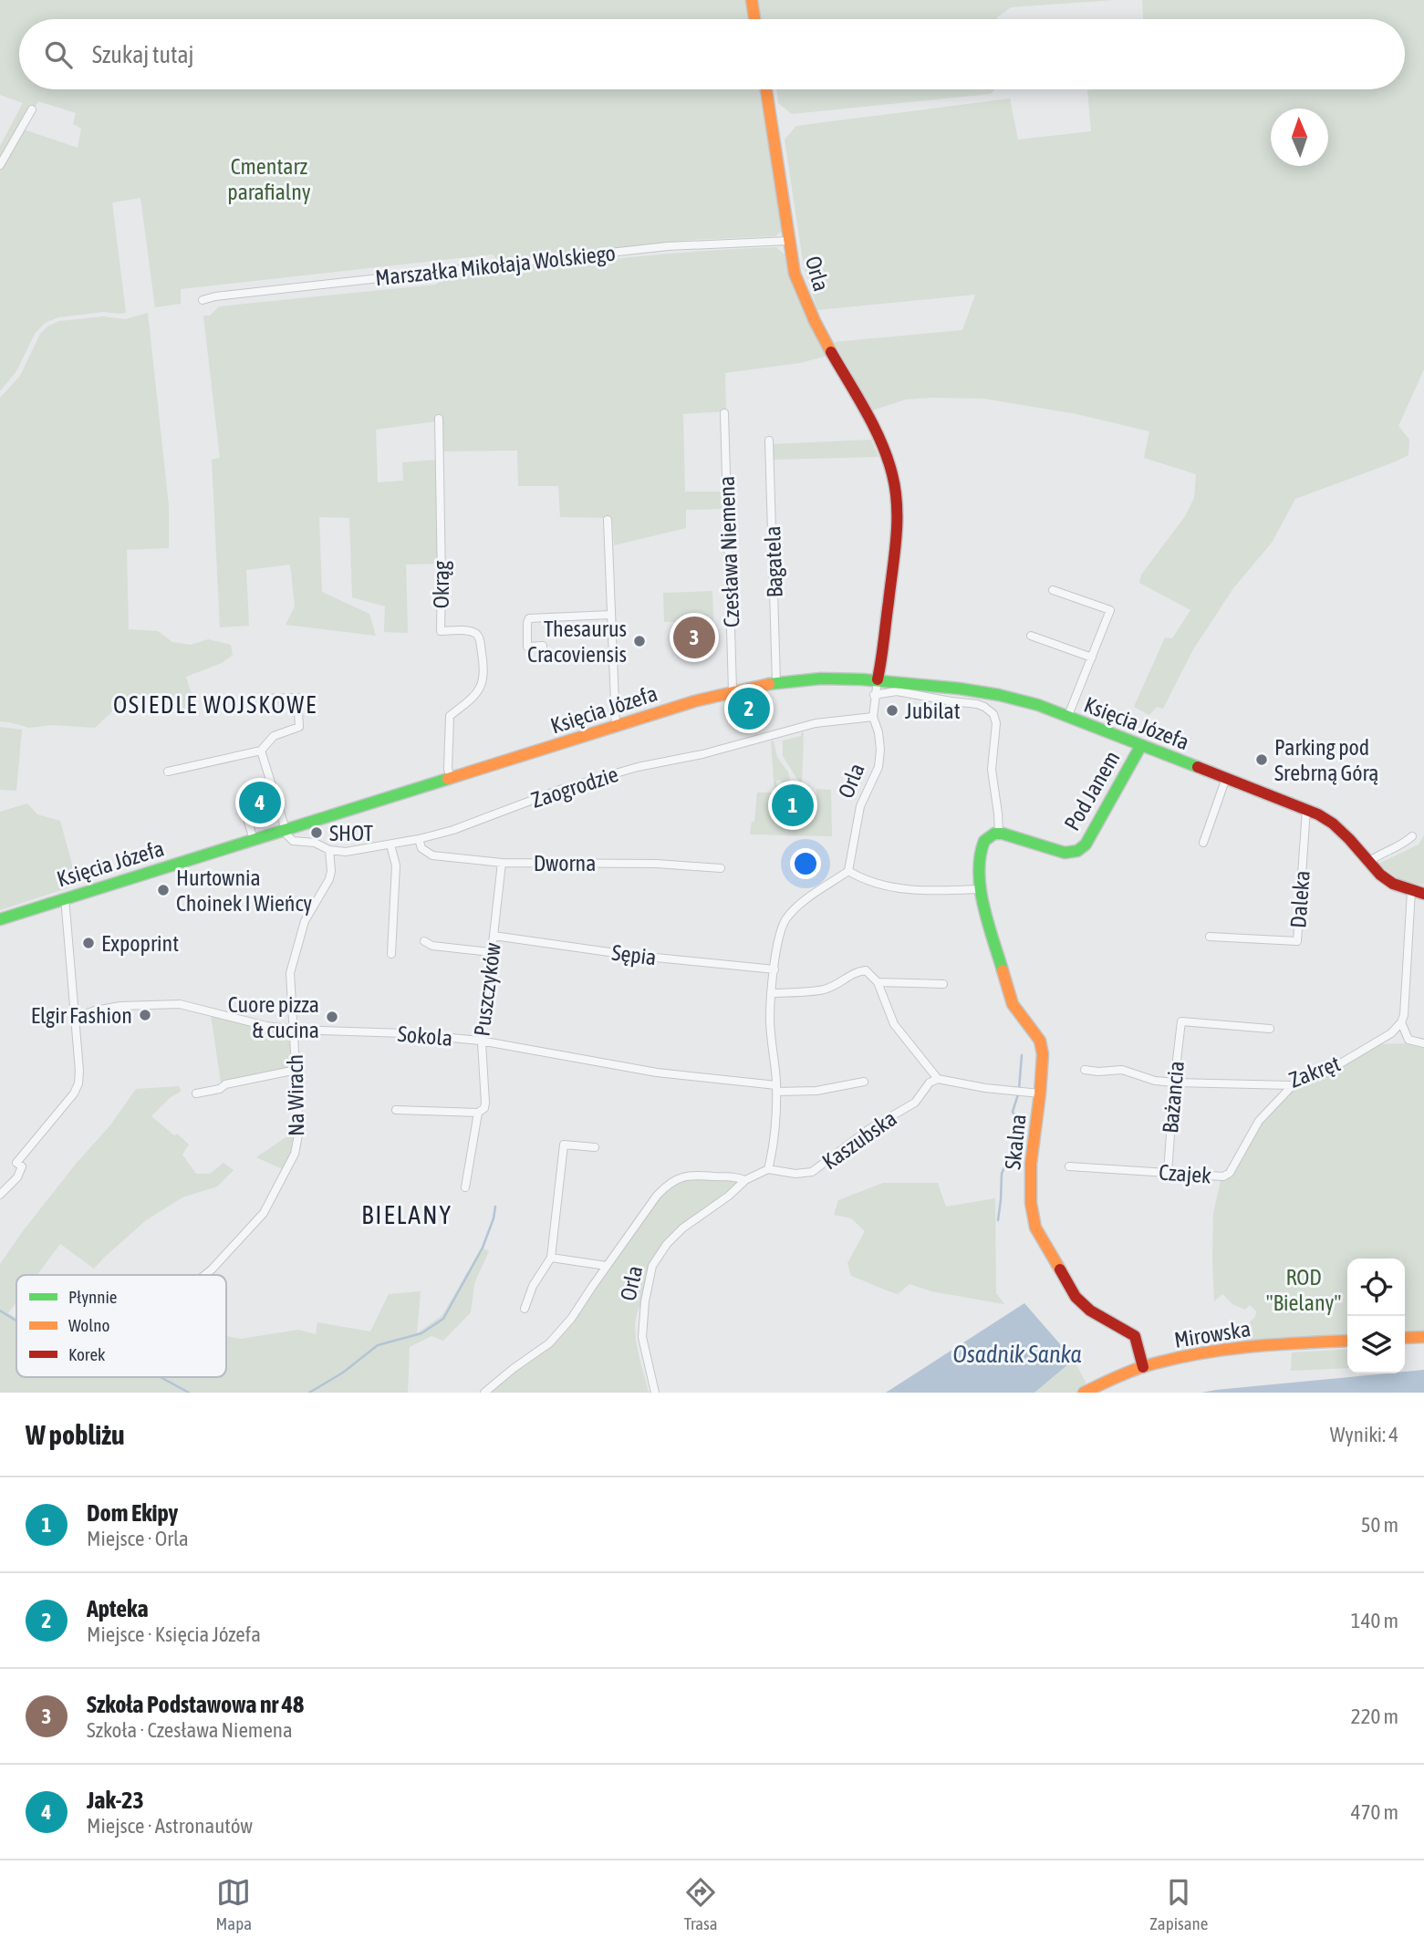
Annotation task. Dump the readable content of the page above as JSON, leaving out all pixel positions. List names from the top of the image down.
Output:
{
  "streets": {
    "street": [
      "Marszałka Mikołaja Wolskiego",
      "Orla",
      "Czesława Niemena",
      "Bagatela",
      "Okrąg",
      "Księcia Józefa",
      "Zaogrodzie",
      "Pod Janem",
      "Dworna",
      "Daleka",
      "Sępia",
      "Puszczyków",
      "Sokola",
      "Zakręt",
      "Na Wirach",
      "Bażancia",
      "Kaszubska",
      "Skalna",
      "Czajek",
      "Mirowska"
    ]
  },
  "crossings": [
    ["Marszałka Mikołaja Wolskiego", "Orla"],
    ["Orla", "Księcia Józefa"],
    ["Orla", "Zaogrodzie"],
    ["Orla", "Kaszubska"],
    ["Czesława Niemena", "Księcia Józefa"],
    ["Bagatela", "Księcia Józefa"],
    ["Okrąg", "Księcia Józefa"],
    ["Księcia Józefa", "Zaogrodzie"],
    ["Księcia Józefa", "Pod Janem"],
    ["Księcia Józefa", "Daleka"],
    ["Zaogrodzie", "Dworna"],
    ["Zaogrodzie", "Na Wirach"],
    ["Dworna", "Puszczyków"],
    ["Sępia", "Puszczyków"],
    ["Puszczyków", "Sokola"],
    ["Sokola", "Na Wirach"],
    ["Zakręt", "Bażancia"],
    ["Zakręt", "Czajek"],
    ["Bażancia", "Czajek"],
    ["Skalna", "Mirowska"]
  ],
  "districts": ["OSIEDLE WOJSKOWE", "BIELANY"],
  "water": ["Osadnik Sanka"],
  "parks": ["Cmentarz parafialny", "ROD \"Bielany\""],
  "places": [
    "Thesaurus Cracoviensis",
    "Jubilat",
    "Parking pod Srebrną Górą",
    "SHOT",
    "Hurtownia Choinek I Wieńcy",
    "Expoprint",
    "Elgir Fashion",
    "Cuore pizza & cucina"
  ],
  "legend": ["Płynnie", "Wolno", "Korek"],
  "north": "top",
  "page": {
    "search": "Szukaj tutaj",
    "pins": [
      "3",
      "2",
      "4",
      "1"
    ],
    "heading": ["W pobliżu", "Wyniki: 4"],
    "list": [
      {
        "mark": "1",
        "name": "Dom Ekipy",
        "note": "Miejsce · Orla",
        "value": "50 m"
      },
      {
        "mark": "2",
        "name": "Apteka",
        "note": "Miejsce · Księcia Józefa",
        "value": "140 m"
      },
      {
        "mark": "3",
        "name": "Szkoła Podstawowa nr 48",
        "note": "Szkoła · Czesława Niemena",
        "value": "220 m"
      },
      {
        "mark": "4",
        "name": "Jak-23",
        "note": "Miejsce · Astronautów",
        "value": "470 m"
      }
    ],
    "nav": ["Mapa", "Trasa", "Zapisane"]
  }
}
